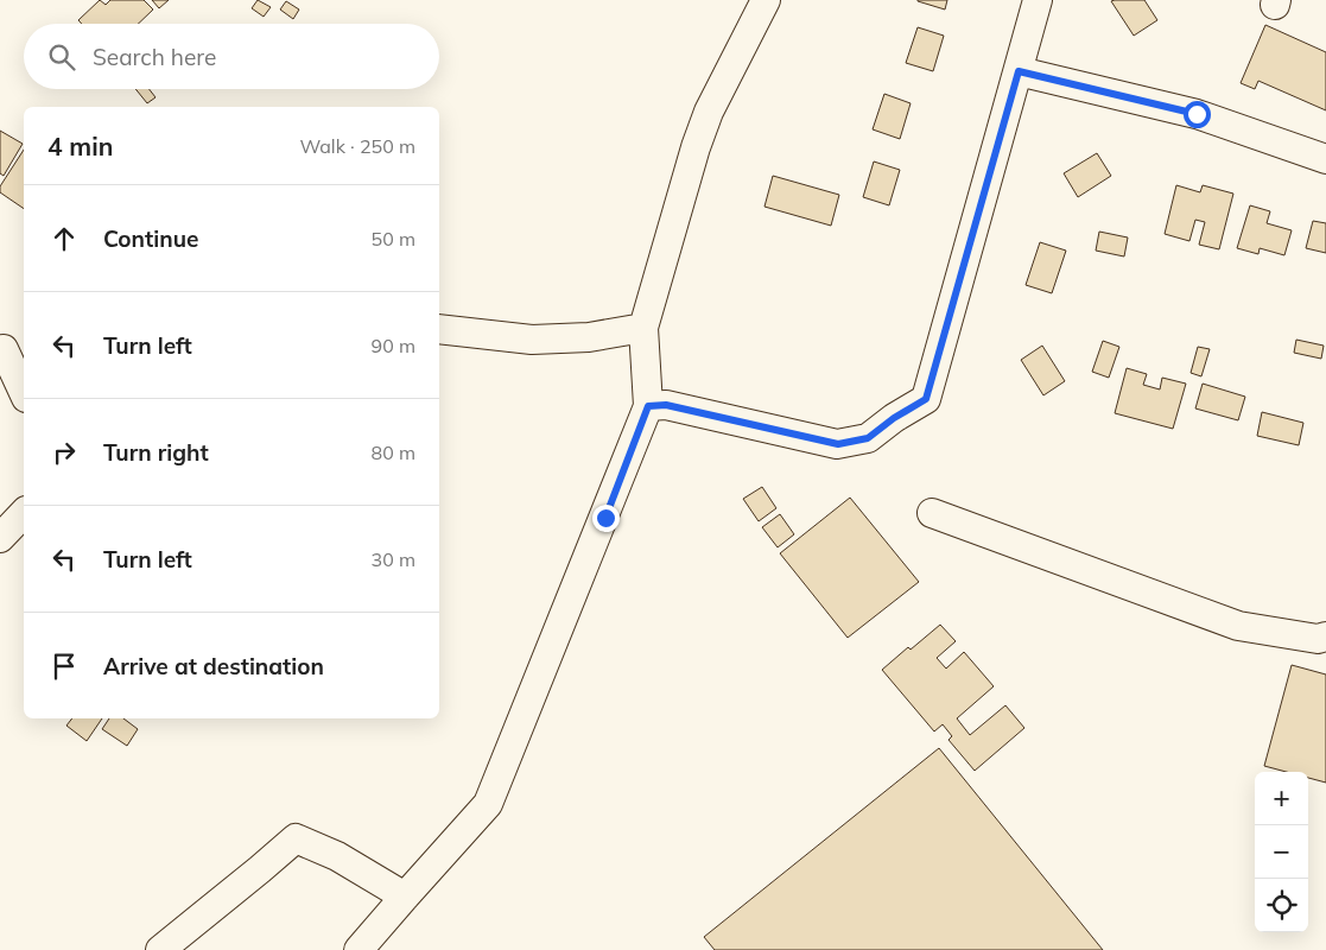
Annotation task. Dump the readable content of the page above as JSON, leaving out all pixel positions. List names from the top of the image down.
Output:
{
  "page": {
    "search": "Search here",
    "heading": ["4 min", "Walk · 250 m"],
    "list": [
      ["Continue", "50 m"],
      ["Turn left", "90 m"],
      ["Turn right", "80 m"],
      ["Turn left", "30 m"],
      "Arrive at destination"
    ],
    "map_buttons": ["+", "−"]
  }
}
